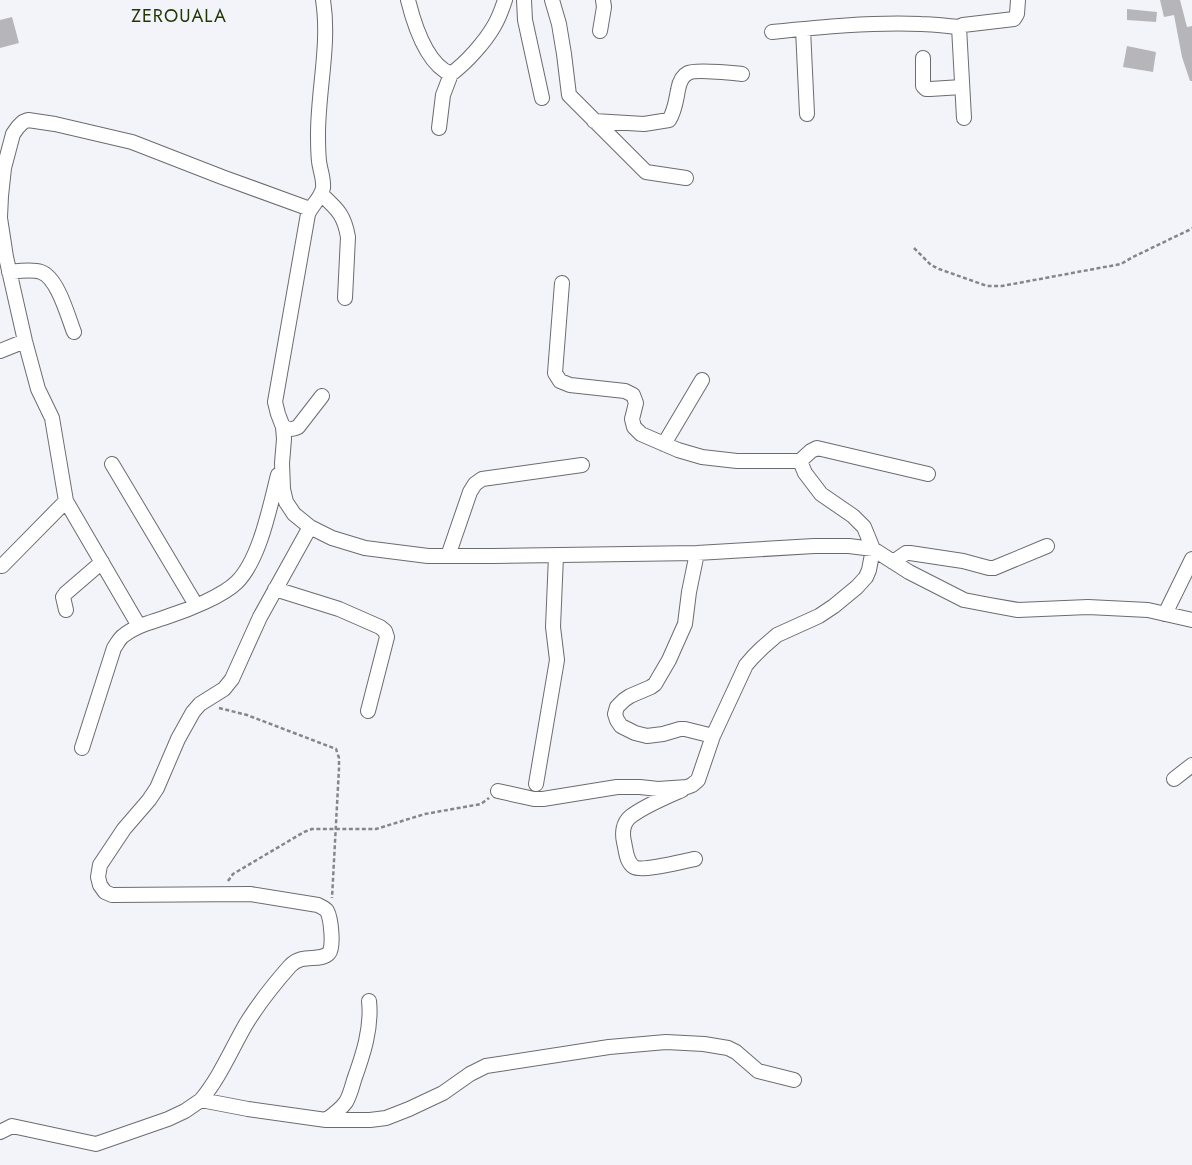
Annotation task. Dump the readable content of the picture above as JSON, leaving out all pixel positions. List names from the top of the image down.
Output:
{
  "districts": ["ZEROUALA"]
}
